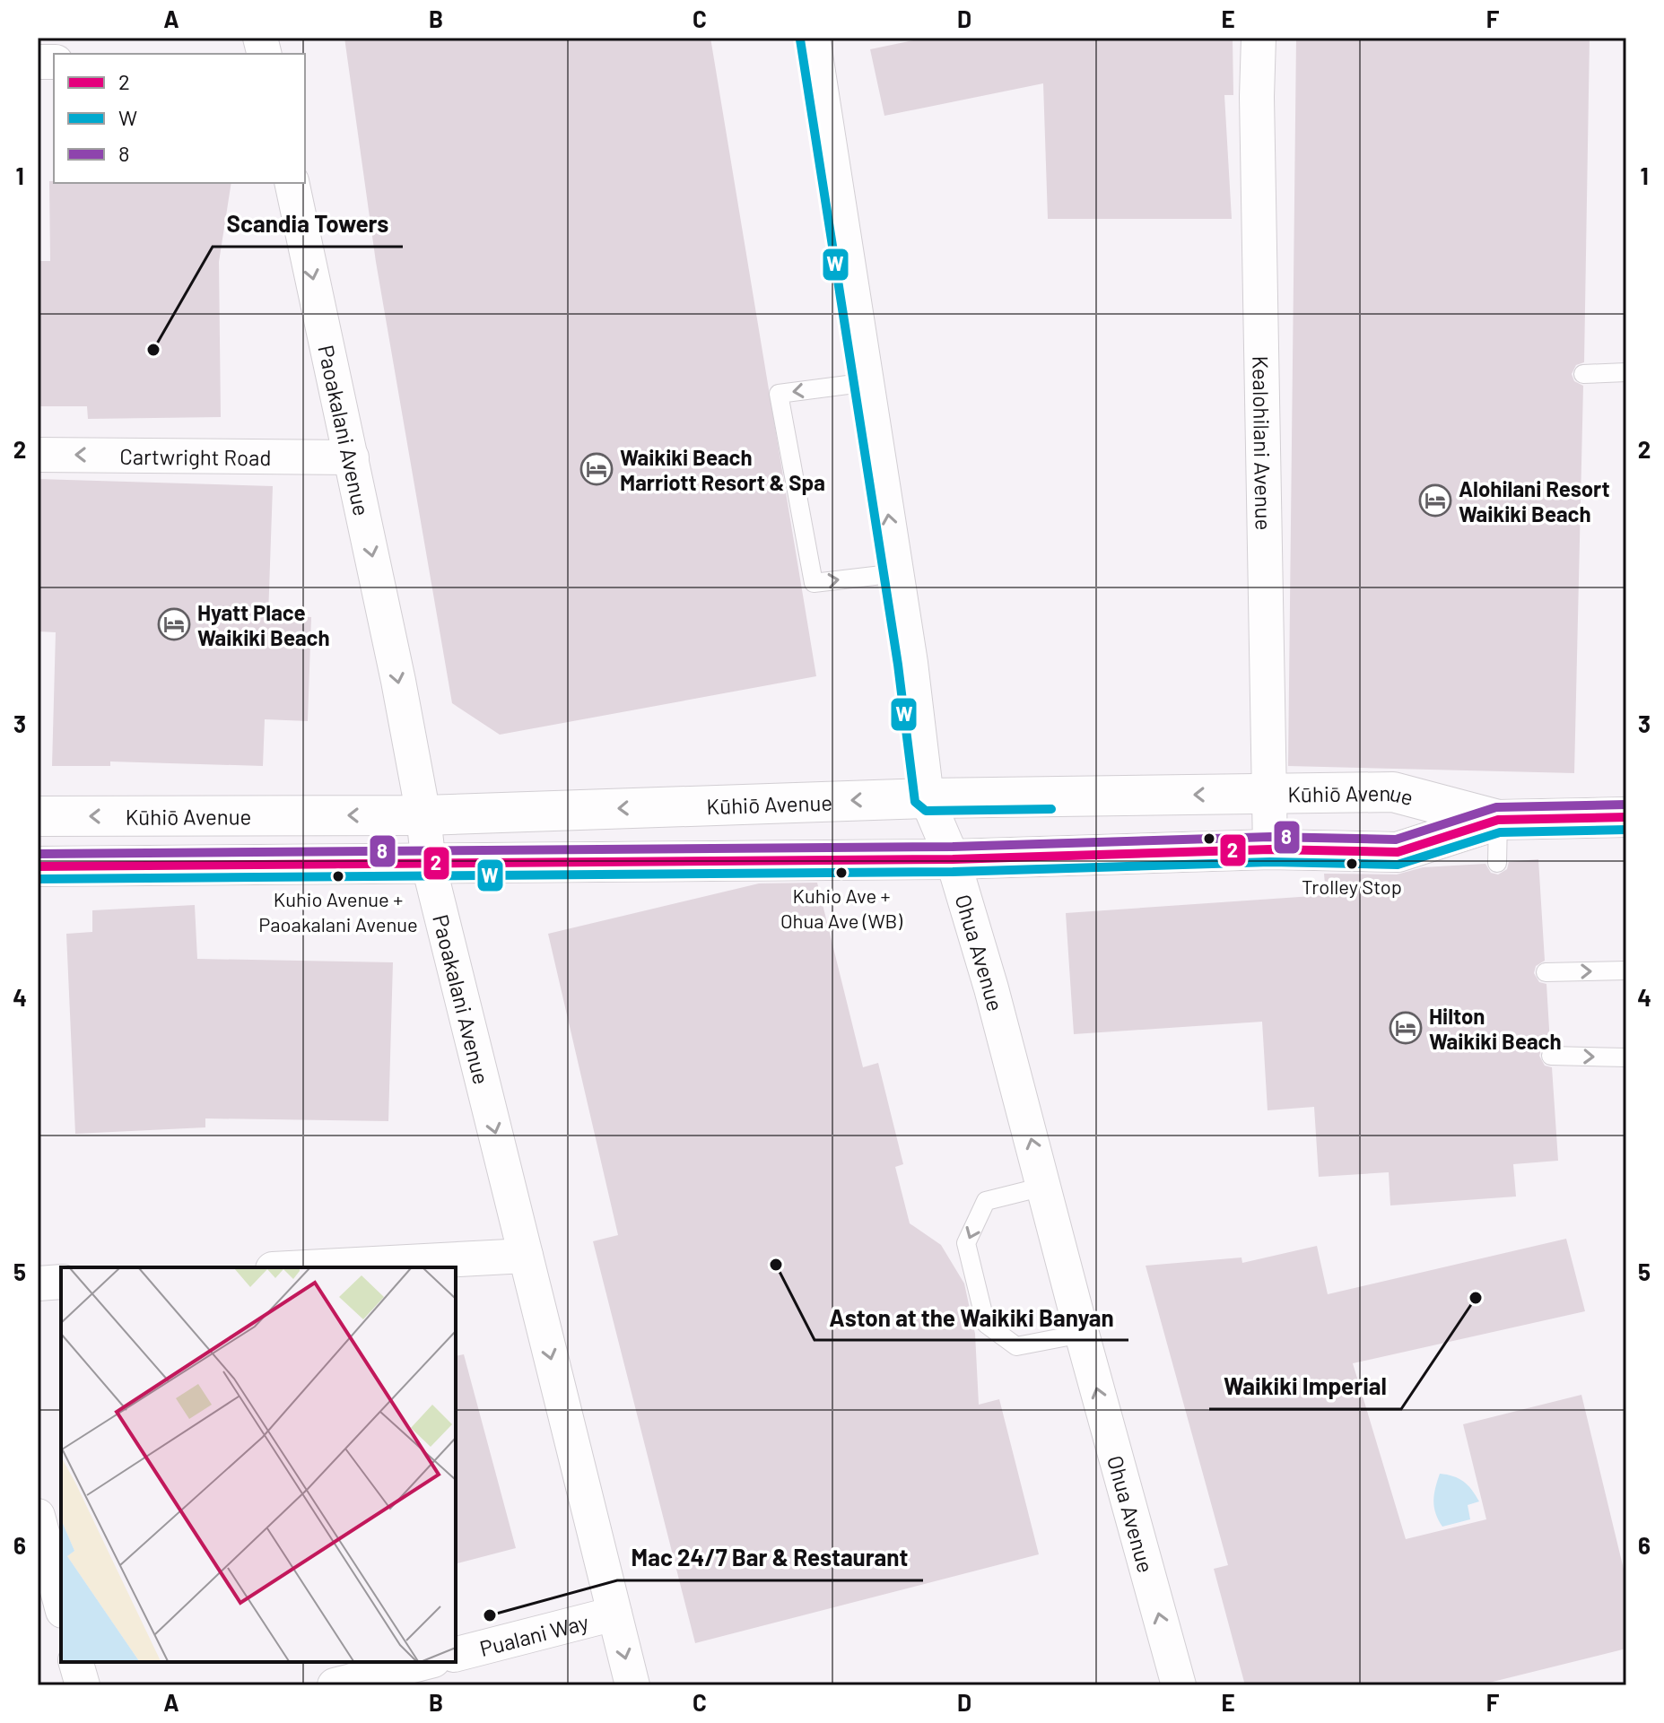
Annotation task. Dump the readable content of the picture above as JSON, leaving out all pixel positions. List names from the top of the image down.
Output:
{
  "streets": {
    "street": [
      "Paoakalani Avenue",
      "Kealohilani Avenue",
      "Cartwright Road",
      "Kūhiō Avenue",
      "Ohua Avenue",
      "Pualani Way"
    ]
  },
  "crossings": [
    ["Paoakalani Avenue", "Cartwright Road"],
    ["Paoakalani Avenue", "Kūhiō Avenue"],
    ["Paoakalani Avenue", "Pualani Way"],
    ["Kealohilani Avenue", "Kūhiō Avenue"],
    ["Kūhiō Avenue", "Ohua Avenue"]
  ],
  "one_way": ["Paoakalani Avenue", "Cartwright Road", "Ohua Avenue"],
  "places": {
    "other": [
      "Scandia Towers",
      "Trolley Stop",
      "Kuhio Ave + Ohua Ave (WB)",
      "Kuhio Avenue + Paoakalani Avenue",
      "Aston at the Waikiki Banyan",
      "Waikiki Imperial",
      "Mac 24/7 Bar & Restaurant"
    ],
    "hotel": [
      "Waikiki Beach Marriott Resort & Spa",
      "Alohilani Resort Waikiki Beach",
      "Hyatt Place Waikiki Beach",
      "Hilton Waikiki Beach"
    ]
  },
  "lines": ["transit line W", "transit line 8", "transit line 2"],
  "legend": ["2", "W", "8"],
  "grid": {
    "columns": [
      "A",
      "B",
      "C",
      "D",
      "E",
      "F"
    ],
    "rows": [
      "1",
      "2",
      "3",
      "4",
      "5",
      "6"
    ]
  }
}
